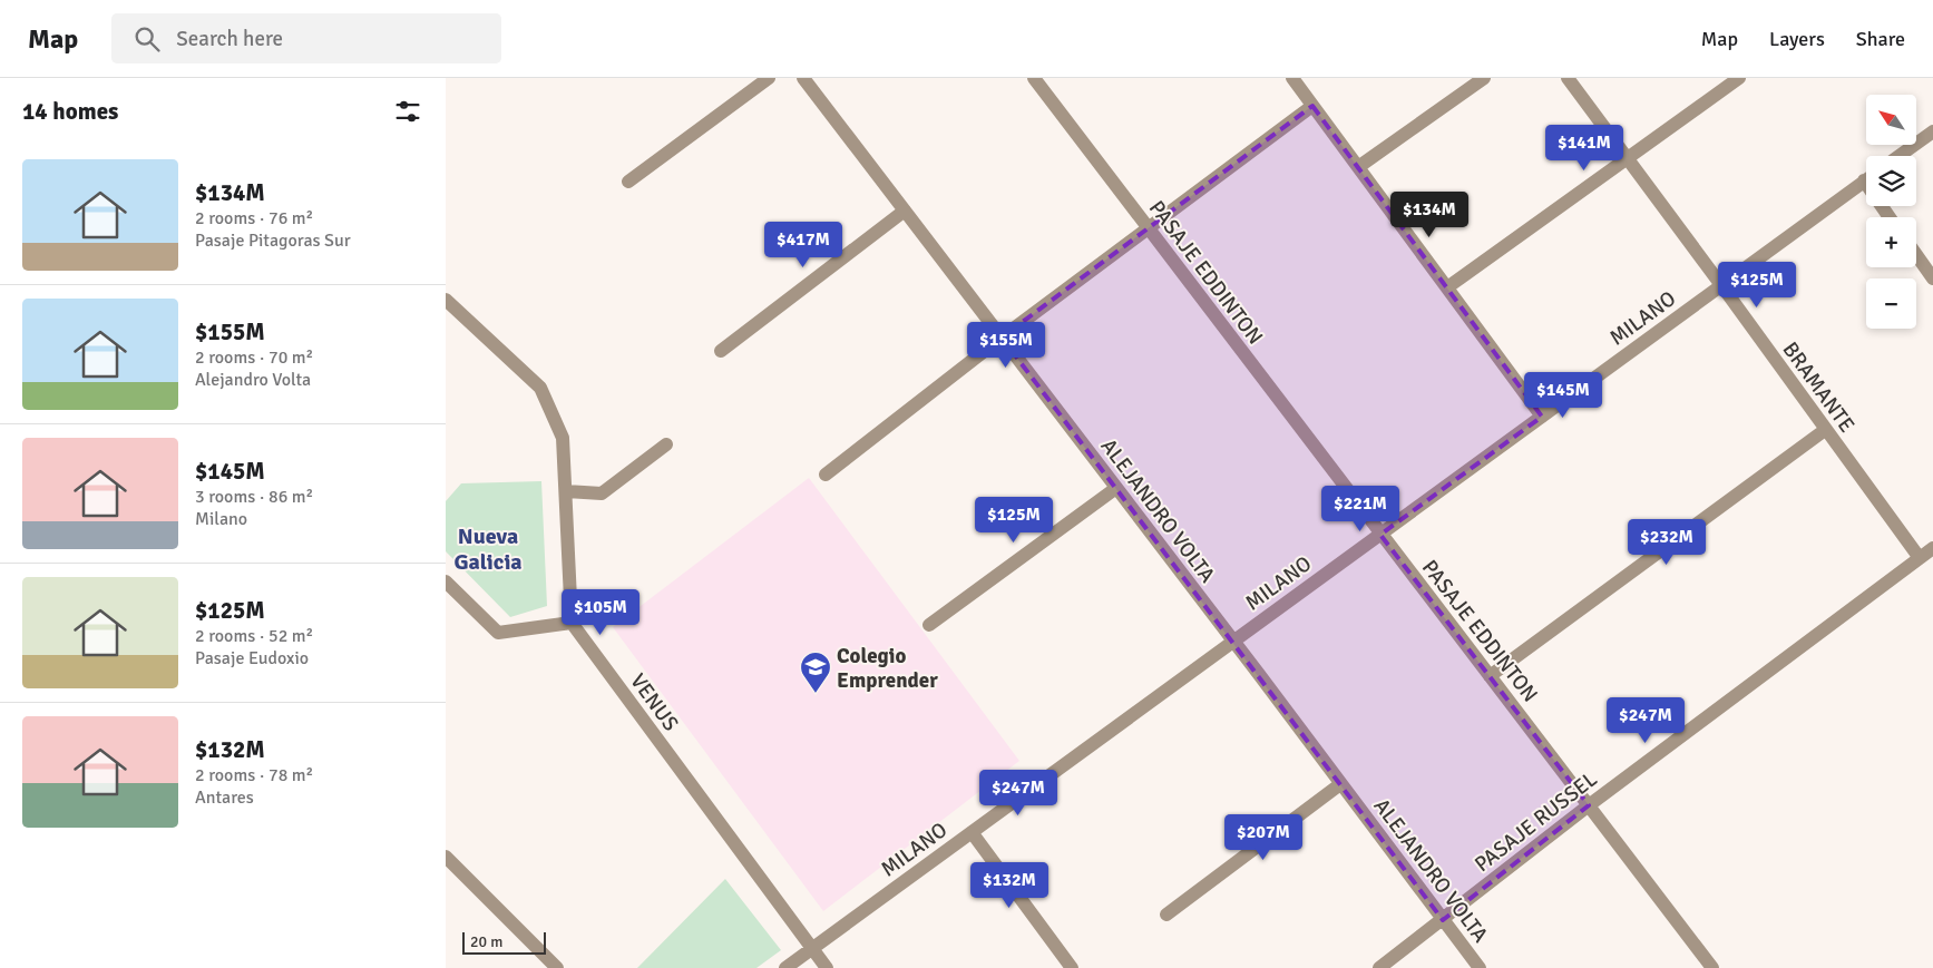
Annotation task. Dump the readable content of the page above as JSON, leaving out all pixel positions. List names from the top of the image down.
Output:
{
  "streets": {
    "street": [
      "PASAJE EDDINTON",
      "MILANO",
      "BRAMANTE",
      "ALEJANDRO VOLTA",
      "VENUS",
      "PASAJE RUSSEL"
    ]
  },
  "crossings": [
    ["PASAJE EDDINTON", "MILANO"],
    ["PASAJE EDDINTON", "PASAJE RUSSEL"],
    ["MILANO", "BRAMANTE"],
    ["MILANO", "ALEJANDRO VOLTA"],
    ["MILANO", "VENUS"],
    ["BRAMANTE", "PASAJE RUSSEL"],
    ["ALEJANDRO VOLTA", "PASAJE RUSSEL"]
  ],
  "districts": ["Nueva Galicia"],
  "places": {
    "school or university": ["Colegio Emprender"]
  },
  "scale_bar": "20 m",
  "north": "top left",
  "page": {
    "header": "Map",
    "search": "Search here",
    "nav": ["Map", "Layers", "Share"],
    "heading": "14 homes",
    "map_buttons": ["+", "−"],
    "price": [
      "$141M",
      "$134M",
      "$417M",
      "$125M",
      "$155M",
      "$145M",
      "$221M",
      "$125M",
      "$232M",
      "$105M",
      "$247M",
      "$247M",
      "$207M",
      "$132M"
    ],
    "list": [
      {
        "name": "$134M",
        "note": "2 rooms · 76 m² · Pasaje Pitagoras Sur"
      },
      {
        "name": "$155M",
        "note": "2 rooms · 70 m² · Alejandro Volta"
      },
      {
        "name": "$145M",
        "note": "3 rooms · 86 m² · Milano"
      },
      {
        "name": "$125M",
        "note": "2 rooms · 52 m² · Pasaje Eudoxio"
      },
      {
        "name": "$132M",
        "note": "2 rooms · 78 m² · Antares"
      }
    ],
    "scale": "20 m"
  }
}
